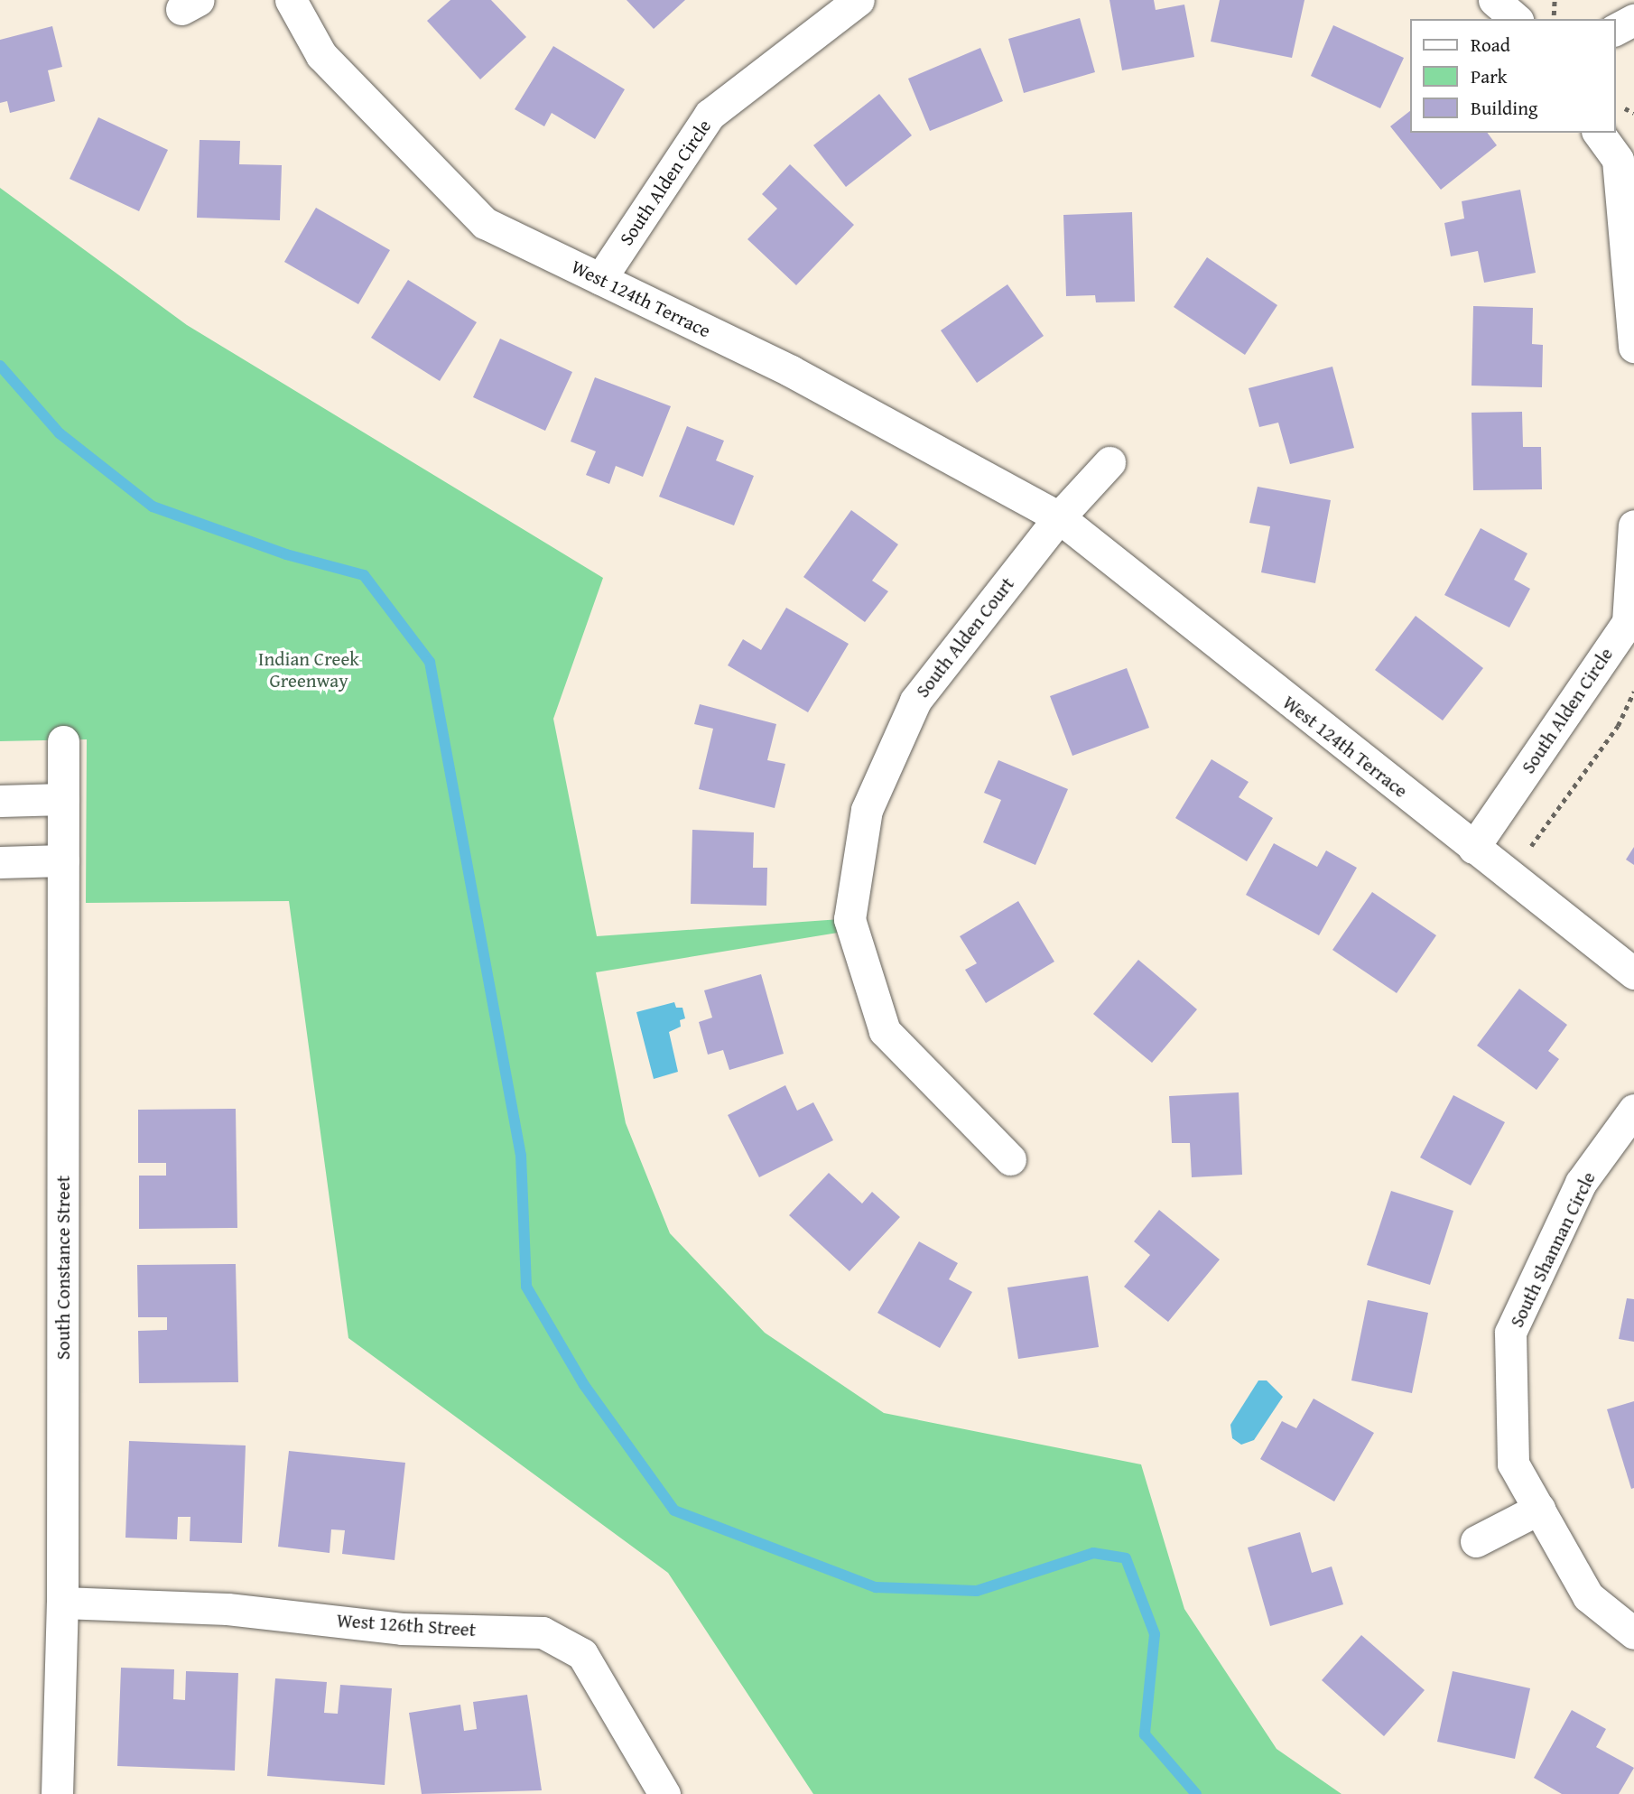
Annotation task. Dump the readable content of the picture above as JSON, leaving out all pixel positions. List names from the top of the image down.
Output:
{
  "streets": {
    "street": [
      "South Alden Circle",
      "West 124th Terrace",
      "South Alden Court",
      "South Shannan Circle",
      "South Constance Street",
      "West 126th Street"
    ]
  },
  "crossings": [
    ["South Alden Circle", "West 124th Terrace"],
    ["West 124th Terrace", "South Alden Court"],
    ["South Constance Street", "West 126th Street"]
  ],
  "parks": ["Indian Creek Greenway"],
  "legend": ["Road", "Park", "Building"]
}
